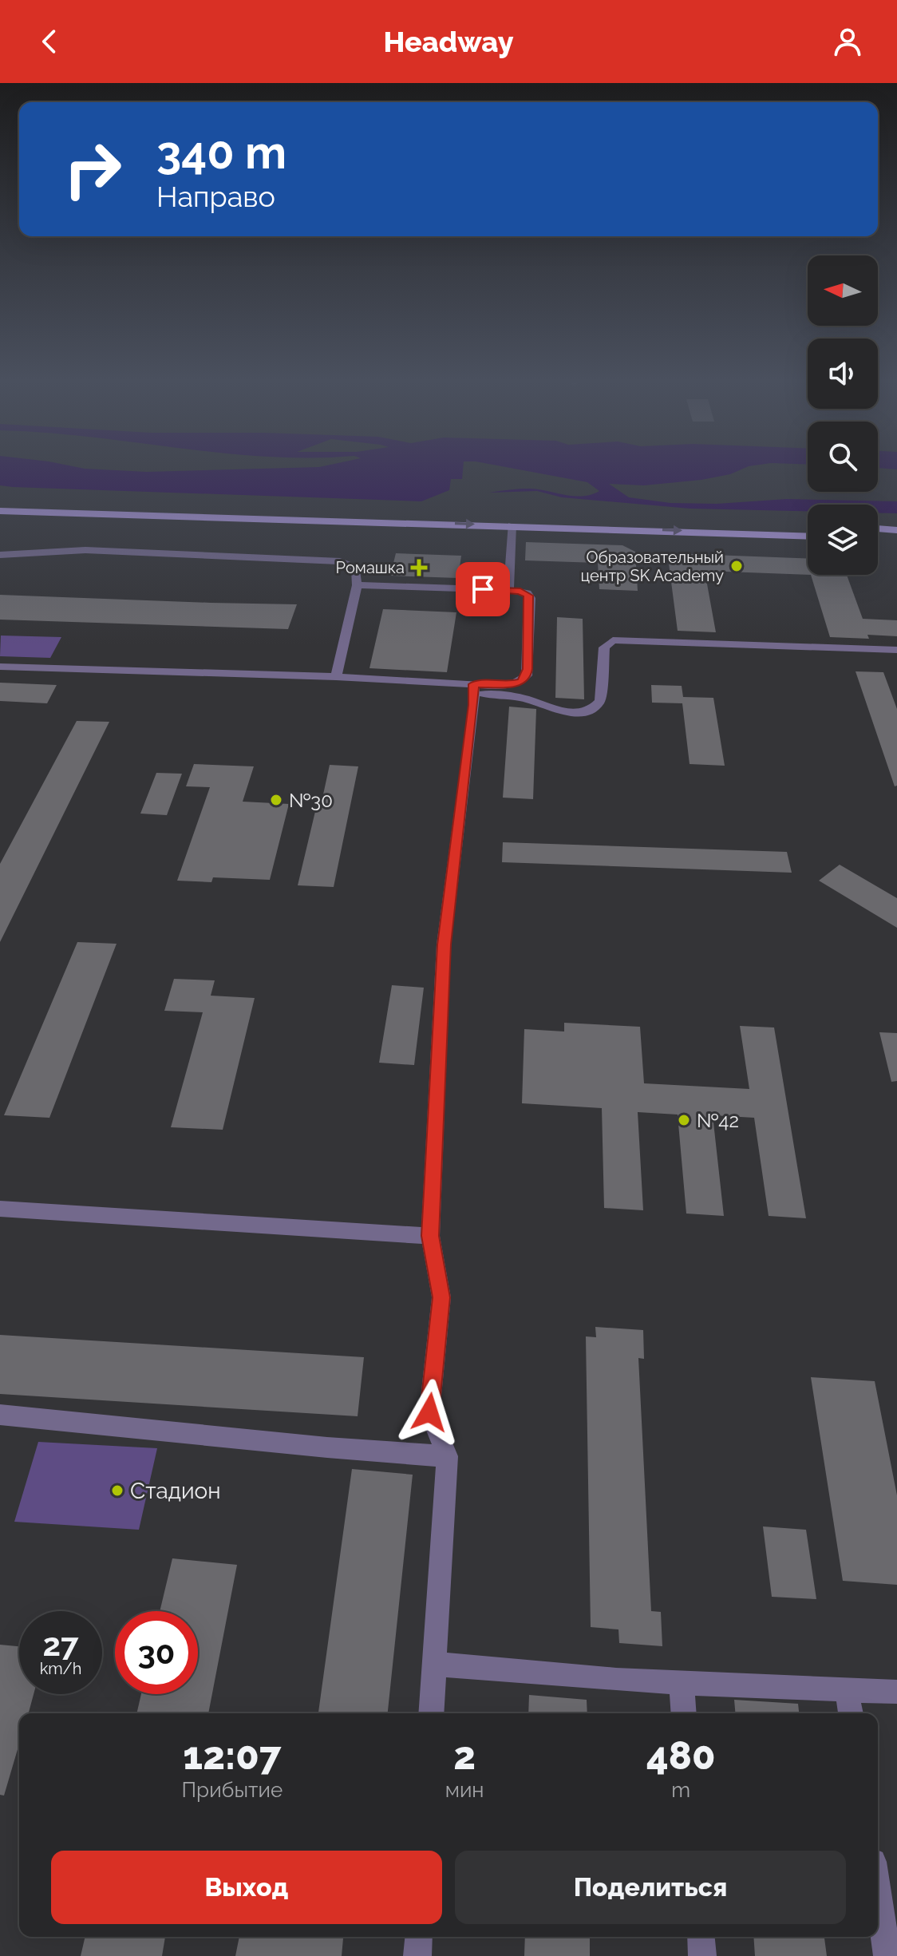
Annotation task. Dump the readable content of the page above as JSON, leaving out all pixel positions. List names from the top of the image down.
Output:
{
  "places": {
    "other": [
      "Образовательный центр SK Academy",
      "№30",
      "№42",
      "Стадион"
    ],
    "health": ["Ромашка"]
  },
  "north": "left",
  "page": {
    "header": "Headway",
    "turn": ["340 m", "Направо"],
    "speed": "27 km/h",
    "limit": "30",
    "eta": [
      "12:07",
      "Прибытие",
      "2",
      "мин",
      "480",
      "m"
    ],
    "buttons": ["Выход", "Поделиться"]
  }
}
